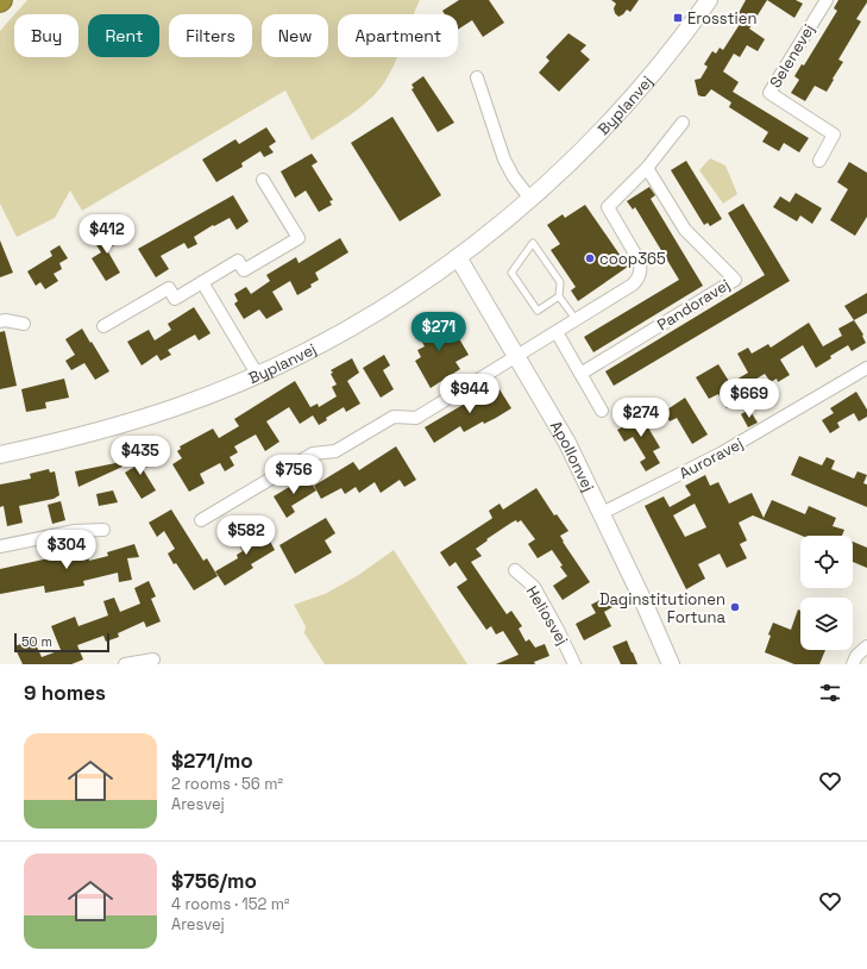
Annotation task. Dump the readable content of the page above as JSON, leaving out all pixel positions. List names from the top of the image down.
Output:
{
  "streets": {
    "street": [
      "Selenevej",
      "Byplanvej",
      "Pandoravej",
      "Apollonvej",
      "Auroravej",
      "Heliosvej"
    ]
  },
  "crossings": [
    ["Byplanvej", "Apollonvej"],
    ["Apollonvej", "Auroravej"]
  ],
  "places": {
    "transit": ["Erosstien"],
    "other": ["coop365", "Daginstitutionen Fortuna"]
  },
  "scale_bar": "50 m",
  "page": {
    "chip": [
      "Buy",
      "Rent",
      "Filters",
      "New",
      "Apartment"
    ],
    "price": [
      "$412",
      "$271",
      "$944",
      "$669",
      "$274",
      "$435",
      "$756",
      "$582",
      "$304"
    ],
    "scale": "50 m",
    "heading": "9 homes",
    "list": [
      {
        "name": "$271/mo",
        "note": "2 rooms · 56 m² · Aresvej"
      },
      {
        "name": "$756/mo",
        "note": "4 rooms · 152 m² · Aresvej"
      }
    ]
  }
}
